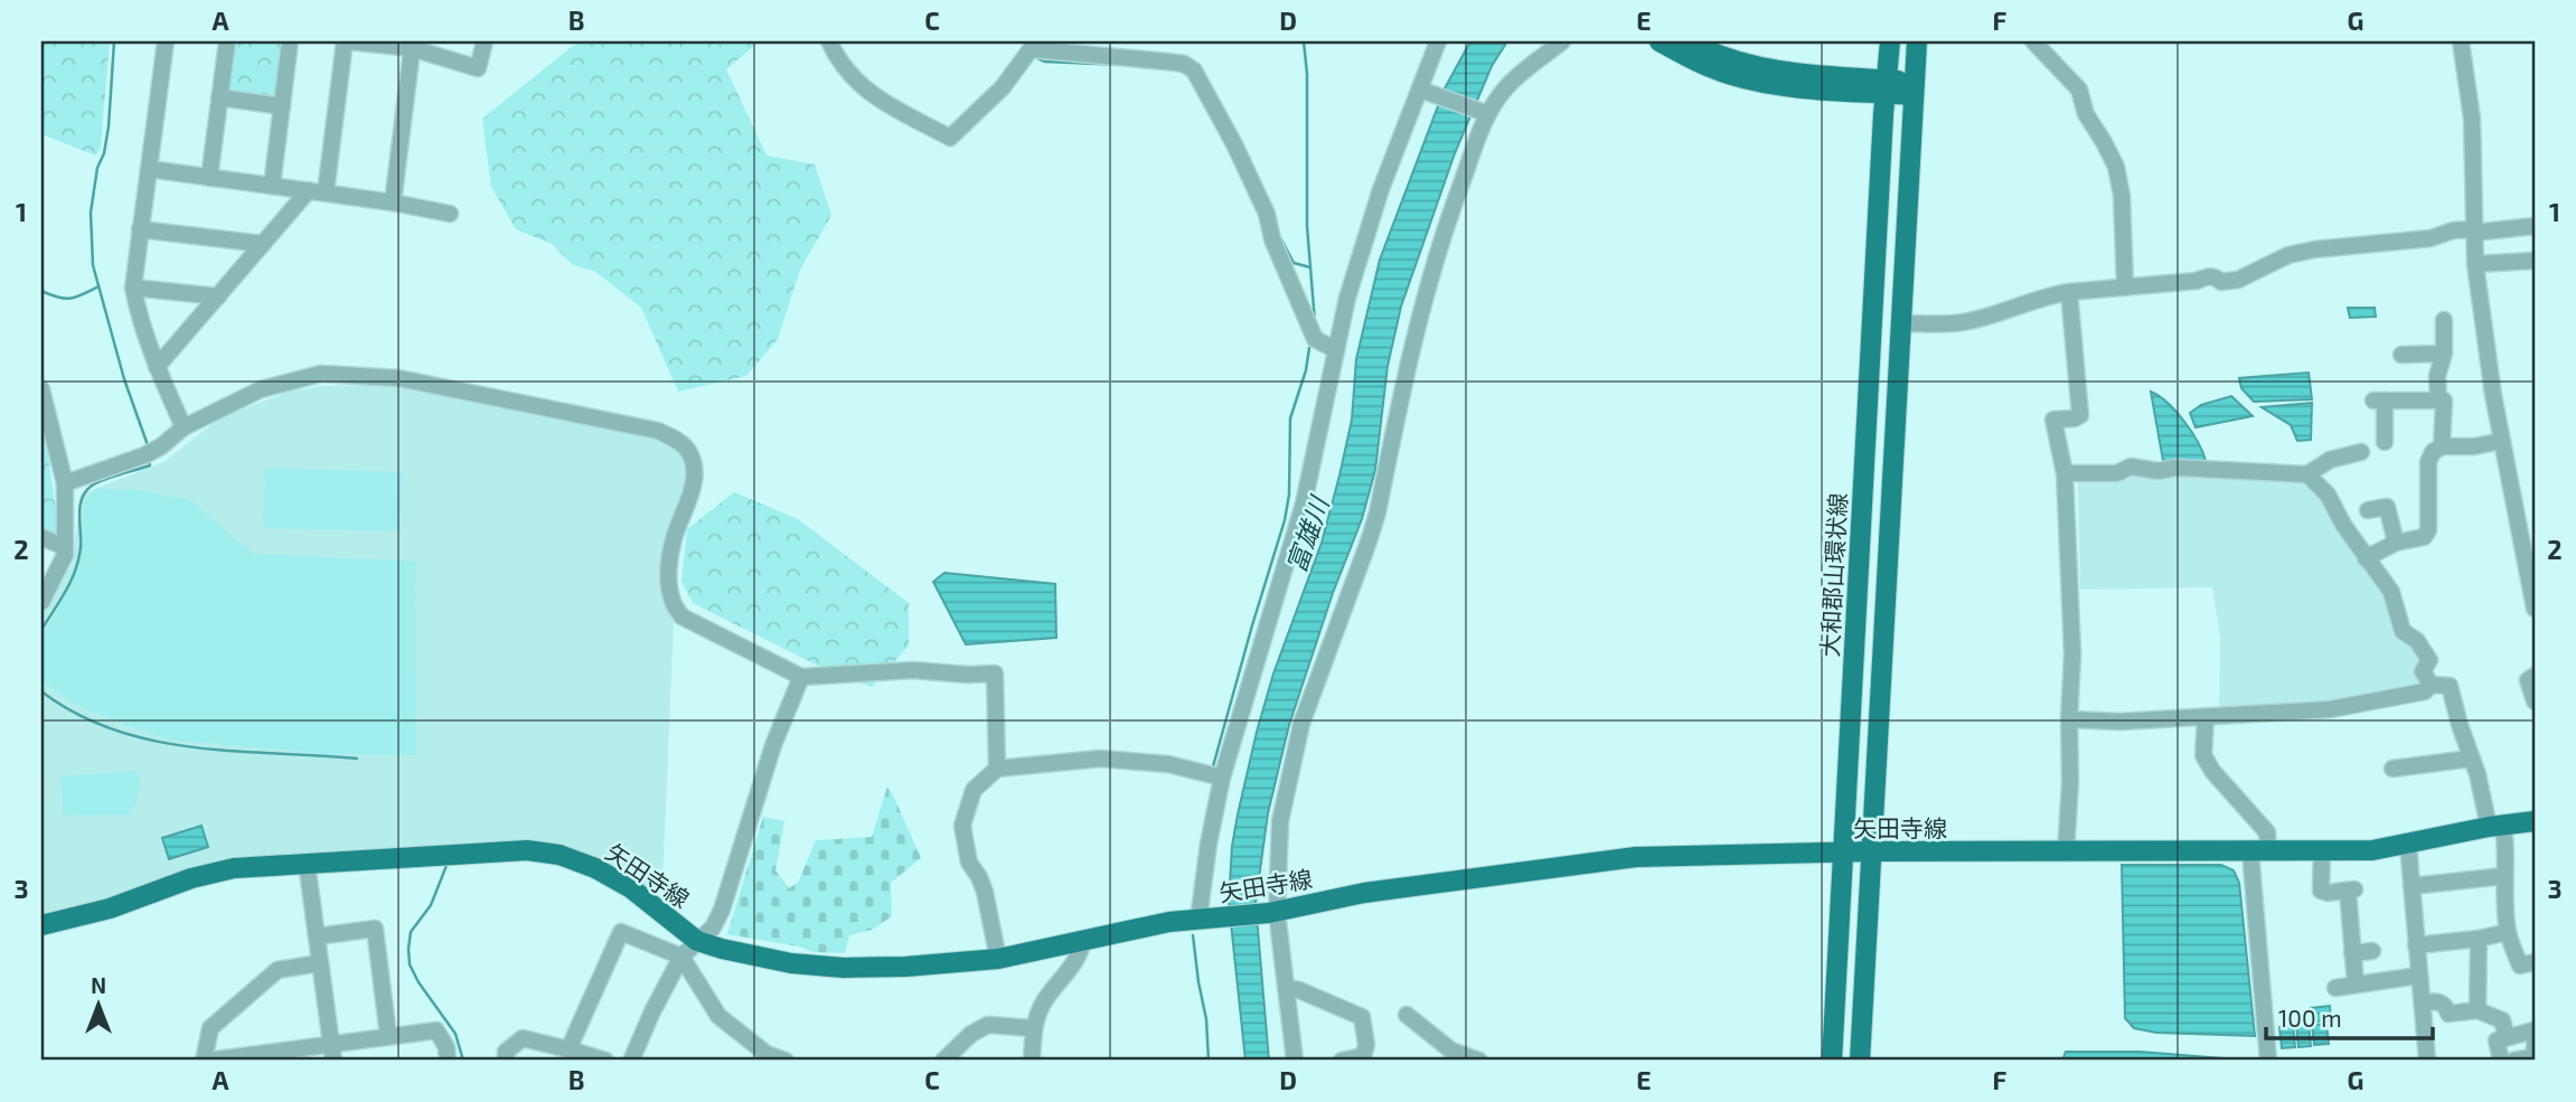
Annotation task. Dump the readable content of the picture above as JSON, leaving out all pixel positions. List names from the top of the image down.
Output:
{
  "streets": {
    "main road": ["大和郡山環状線", "矢田寺線"]
  },
  "crossings": [
    ["大和郡山環状線", "矢田寺線"]
  ],
  "water": ["富雄川"],
  "scale_bar": "100 m",
  "north": "top",
  "grid": {
    "columns": [
      "A",
      "B",
      "C",
      "D",
      "E",
      "F",
      "G"
    ],
    "rows": ["1", "2", "3"]
  }
}
